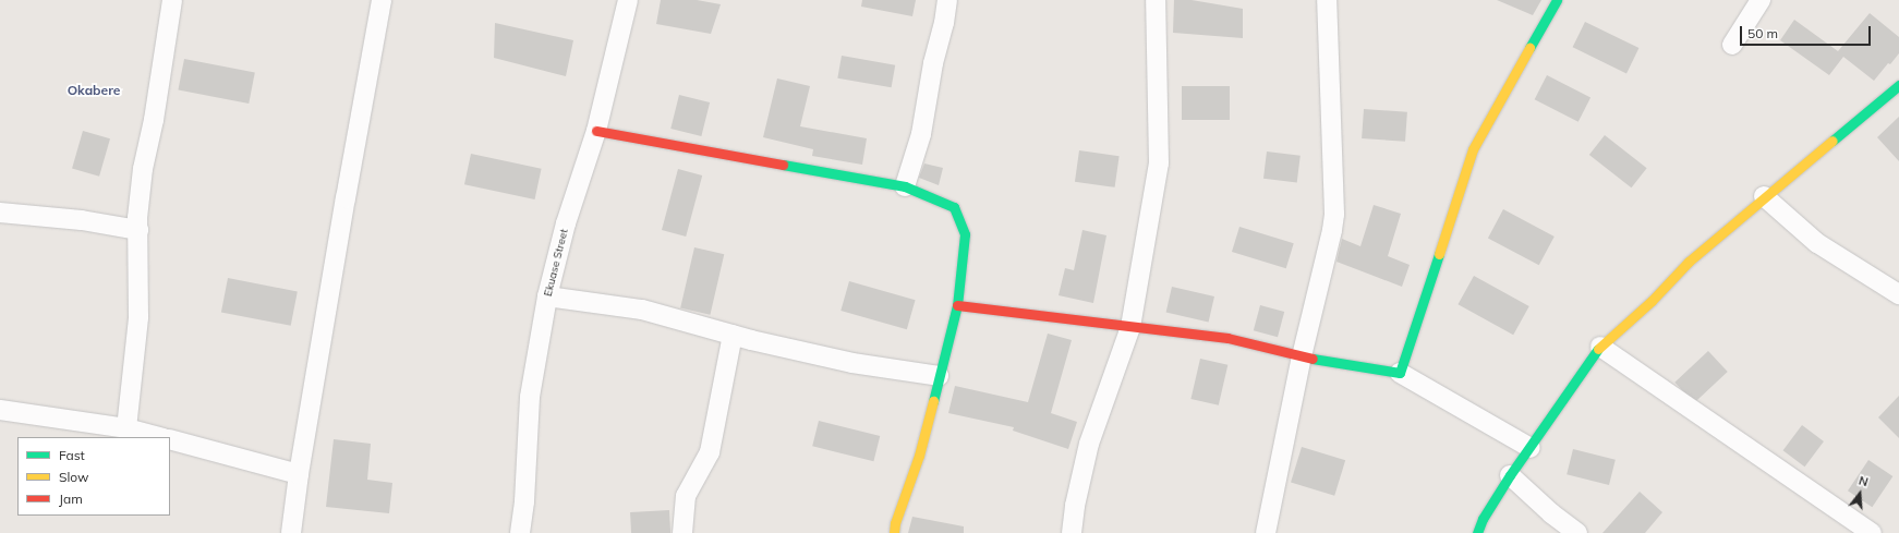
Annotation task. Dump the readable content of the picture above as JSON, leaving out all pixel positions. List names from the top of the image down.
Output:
{
  "streets": {
    "street": ["Ekuase Street"]
  },
  "districts": ["Okabere"],
  "legend": ["Fast", "Slow", "Jam"],
  "scale_bar": "50 m",
  "north": "top"
}
